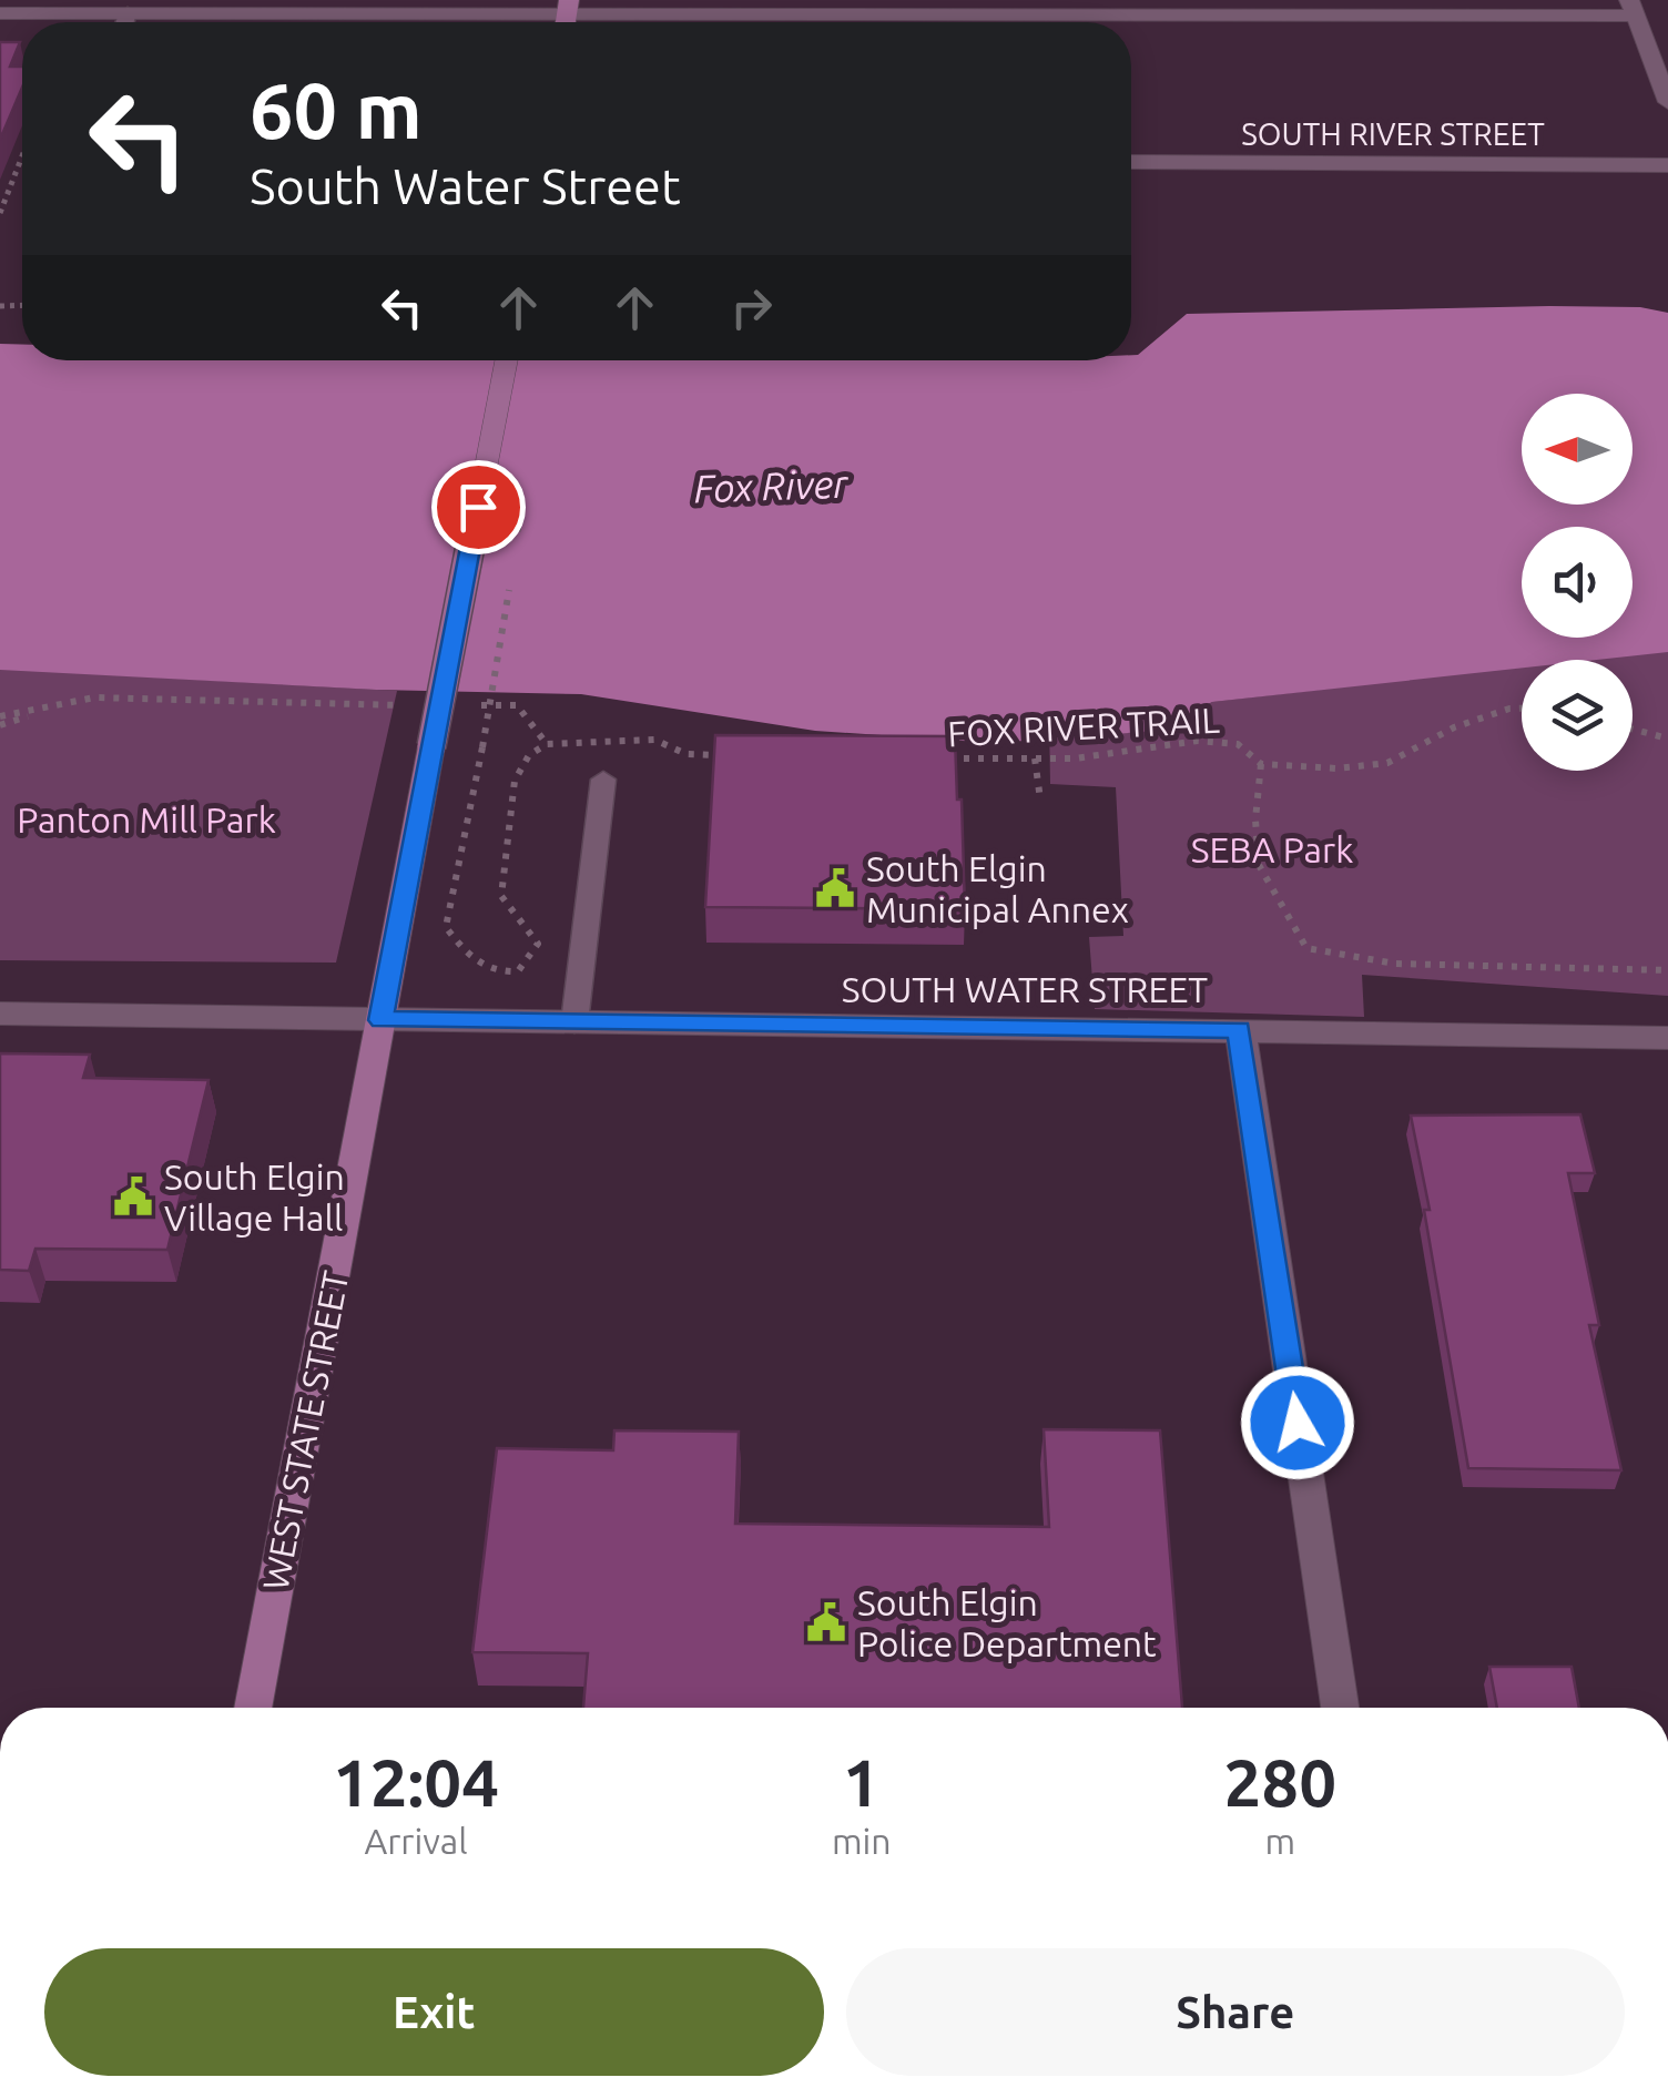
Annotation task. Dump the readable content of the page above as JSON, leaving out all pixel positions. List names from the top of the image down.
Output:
{
  "streets": {
    "main road": ["WEST STATE STREET"],
    "street": ["SOUTH RIVER STREET", "SOUTH WATER STREET"],
    "path": ["FOX RIVER TRAIL"]
  },
  "crossings": [
    ["SOUTH WATER STREET", "WEST STATE STREET"]
  ],
  "water": ["Fox River"],
  "parks": ["Panton Mill Park", "SEBA Park"],
  "places": {
    "public building": ["South Elgin Municipal Annex", "South Elgin Village Hall", "South Elgin Police Department"]
  },
  "north": "left",
  "page": {
    "turn": ["60 m", "South Water Street"],
    "eta": [
      "12:04",
      "Arrival",
      "1",
      "min",
      "280",
      "m"
    ],
    "buttons": ["Exit", "Share"]
  }
}
